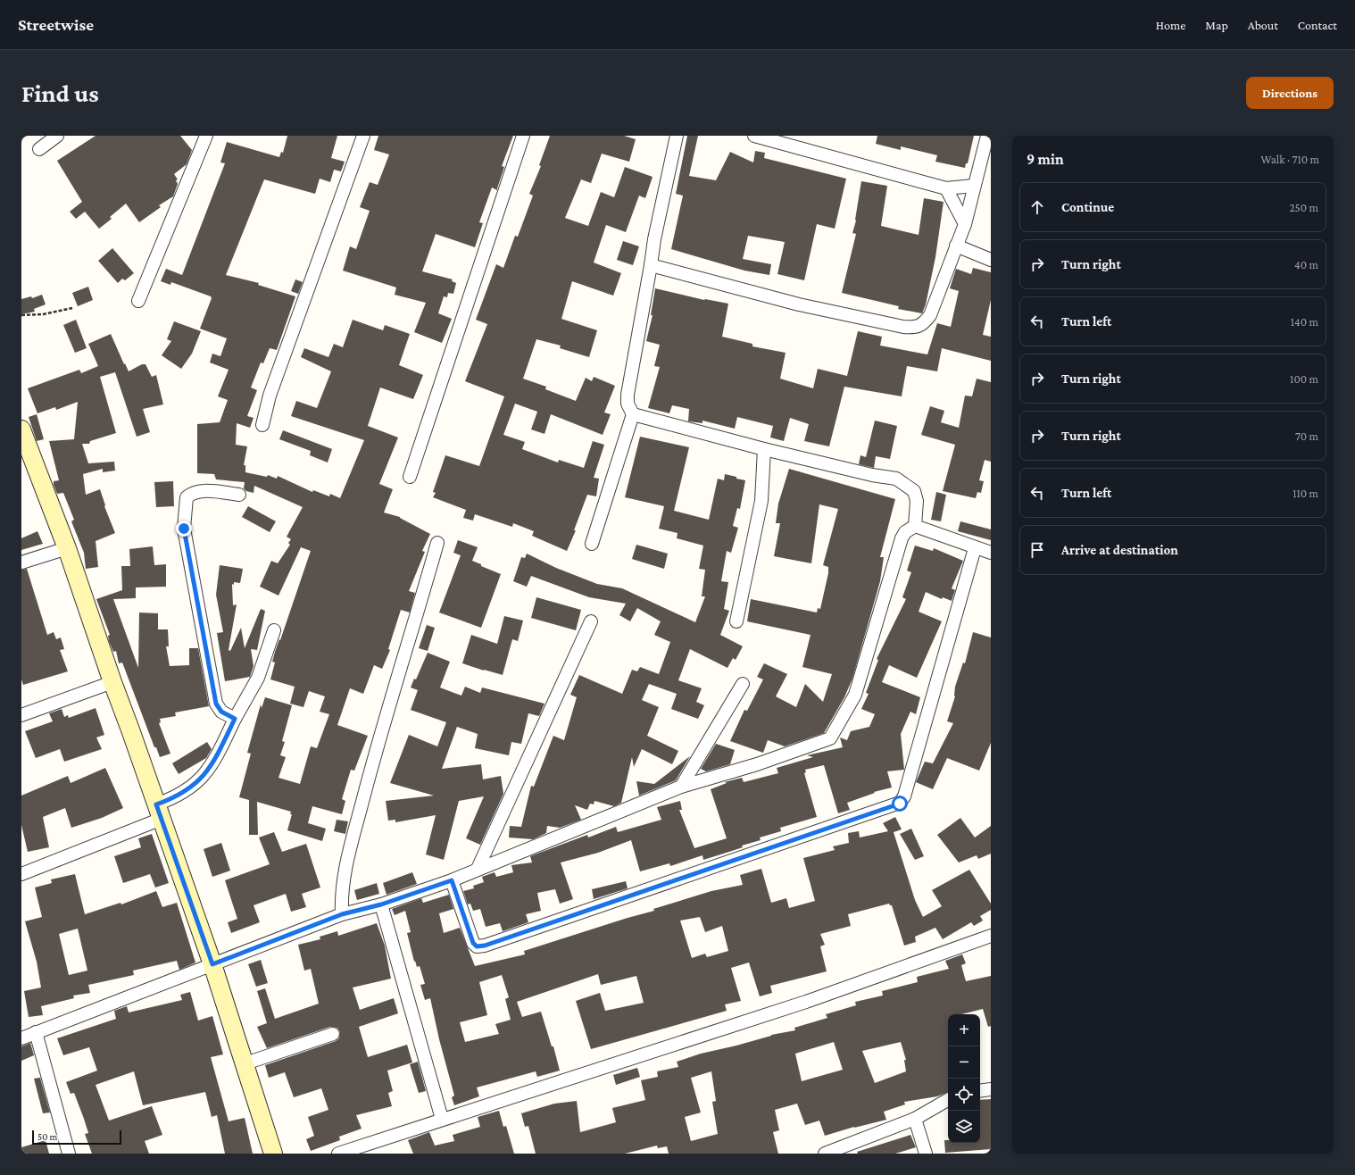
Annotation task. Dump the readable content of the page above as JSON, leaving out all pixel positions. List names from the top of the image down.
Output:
{
  "scale_bar": "50 m",
  "page": {
    "header": "Streetwise",
    "nav": [
      "Home",
      "Map",
      "About",
      "Contact"
    ],
    "buttons": "Directions",
    "title": "Find us",
    "heading": ["9 min", "Walk · 710 m"],
    "list": [
      ["Continue", "250 m"],
      ["Turn right", "40 m"],
      ["Turn left", "140 m"],
      ["Turn right", "100 m"],
      ["Turn right", "70 m"],
      ["Turn left", "110 m"],
      "Arrive at destination"
    ],
    "map_buttons": ["+", "−"],
    "scale": "50 m"
  }
}
